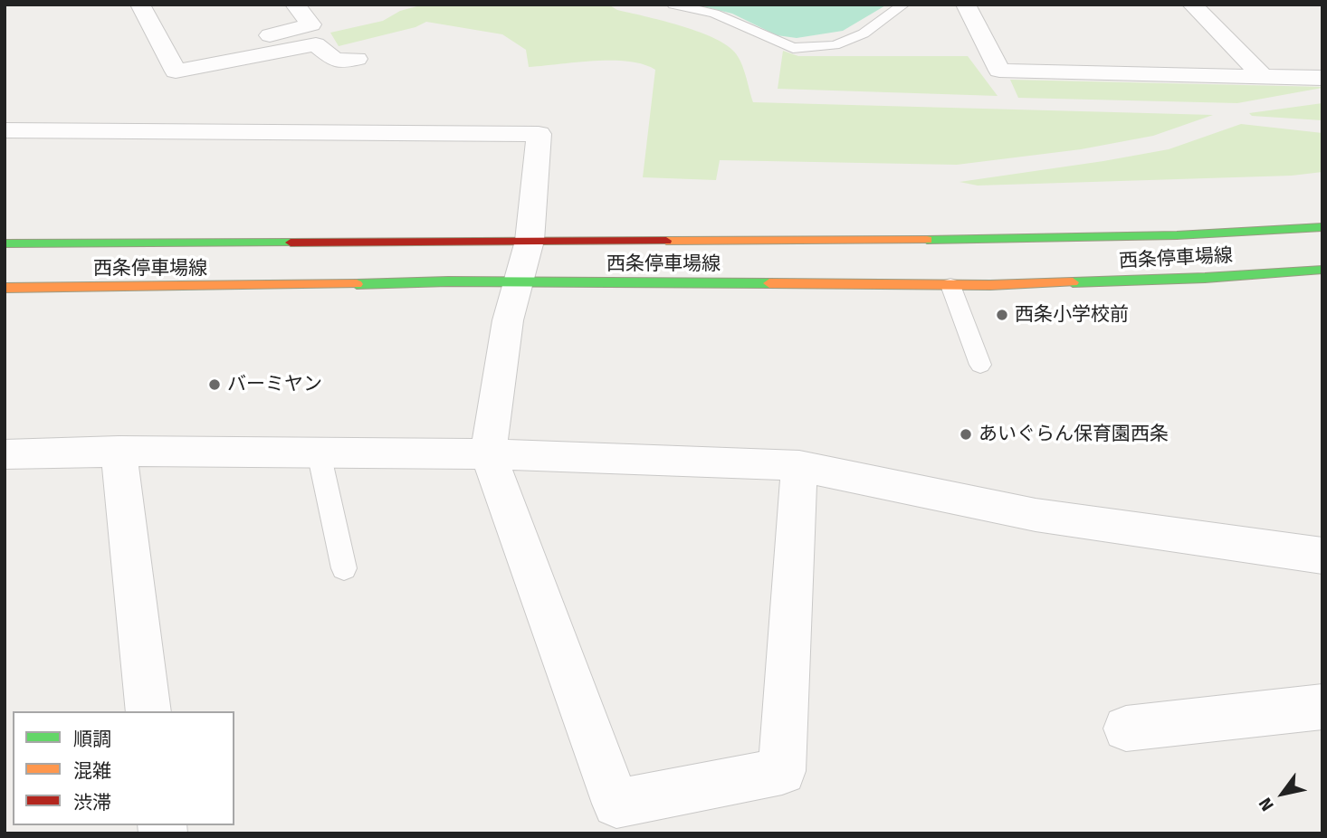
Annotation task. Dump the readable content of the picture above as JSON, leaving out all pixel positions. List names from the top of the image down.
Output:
{
  "streets": {
    "main road": ["西条停車場線"]
  },
  "places": ["西条小学校前", "バーミヤン", "あいぐらん保育園西条"],
  "legend": ["順調", "混雑", "渋滞"],
  "north": "bottom left"
}
